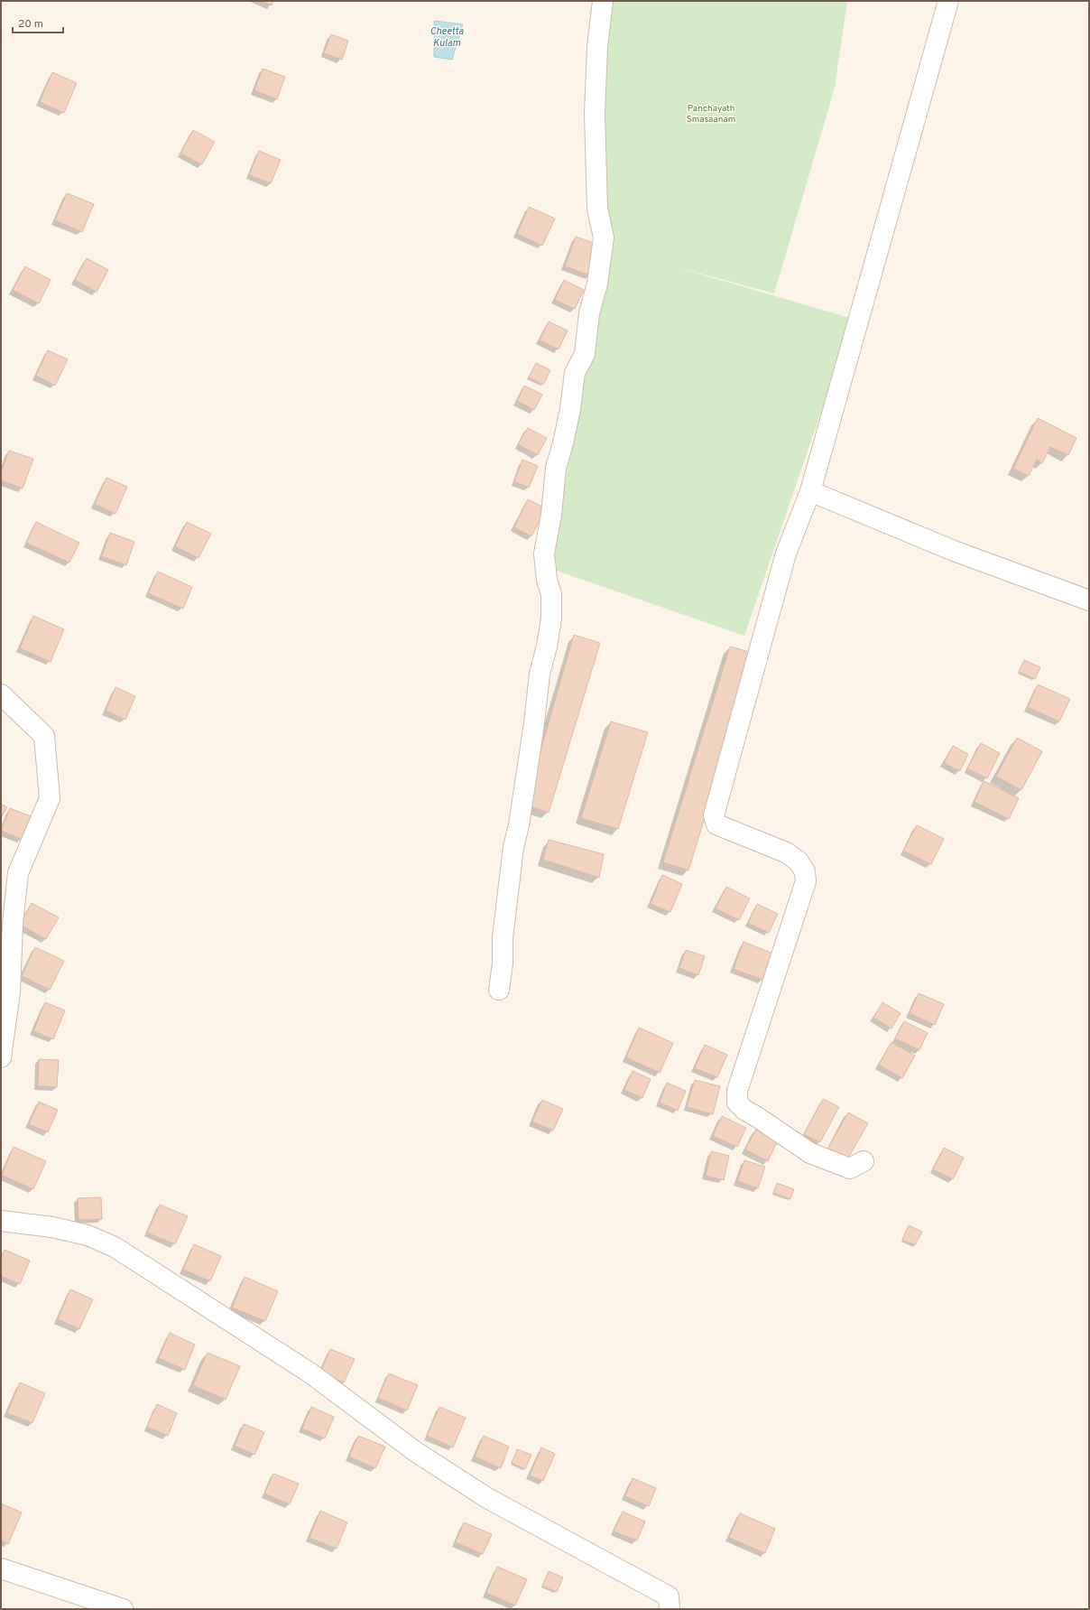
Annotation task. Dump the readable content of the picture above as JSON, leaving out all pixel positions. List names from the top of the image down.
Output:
{
  "water": ["Cheetta Kulam"],
  "parks": ["Panchayath Smasaanam"],
  "scale_bar": "20 m"
}
